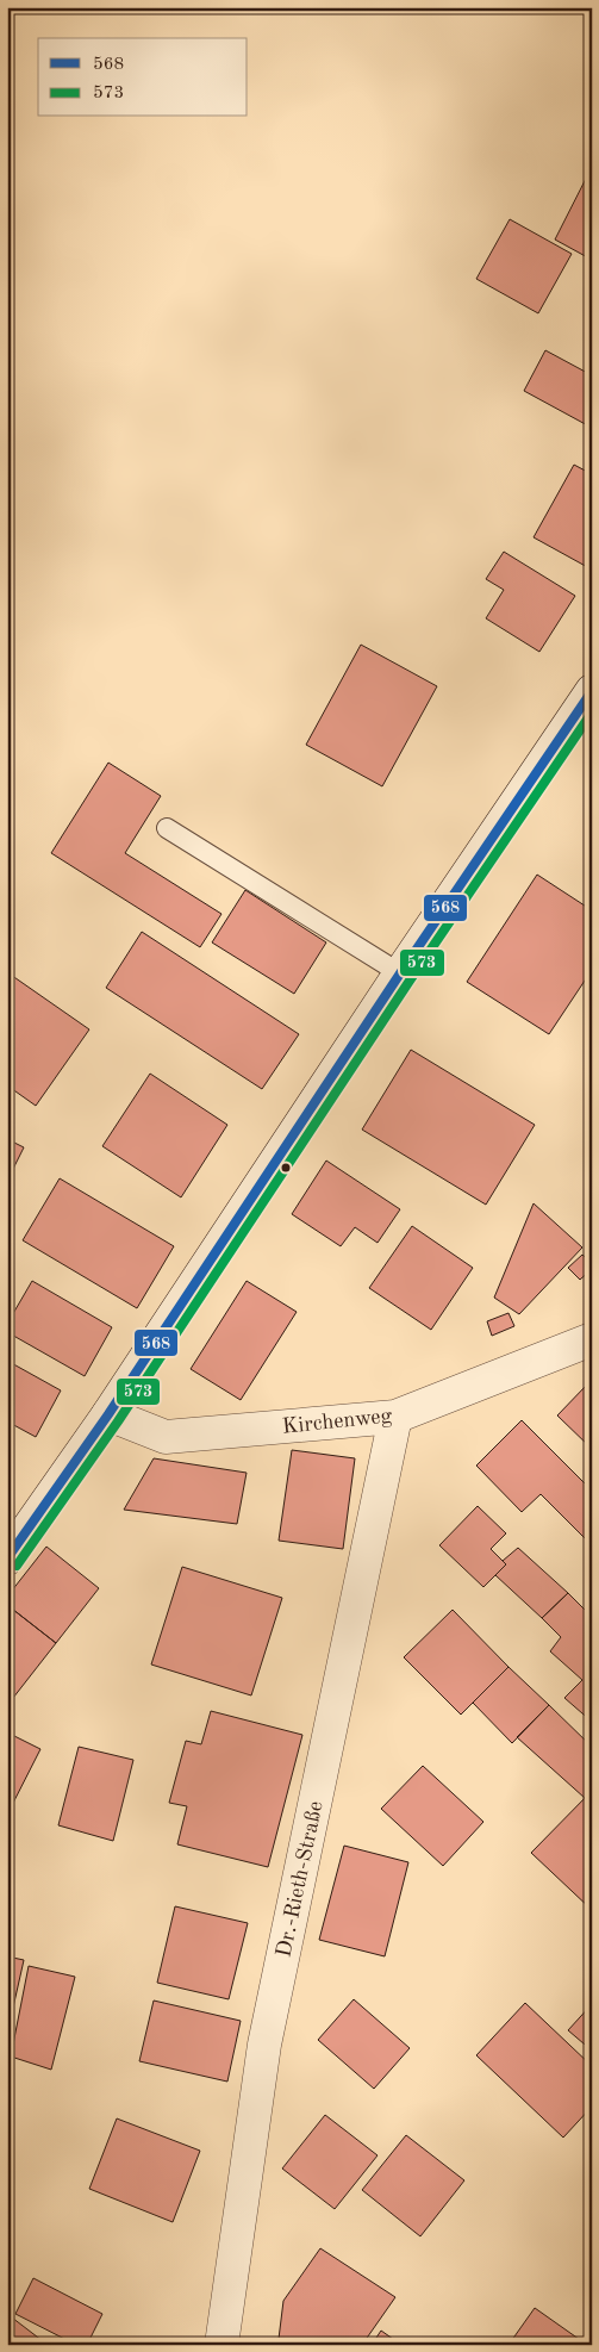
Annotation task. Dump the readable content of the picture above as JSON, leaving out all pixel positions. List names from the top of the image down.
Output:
{
  "streets": {
    "street": ["Kirchenweg", "Dr.-Rieth-Straße"]
  },
  "crossings": [
    ["Kirchenweg", "Dr.-Rieth-Straße"]
  ],
  "lines": ["transit line 568", "transit line 573"],
  "legend": ["568", "573"]
}
